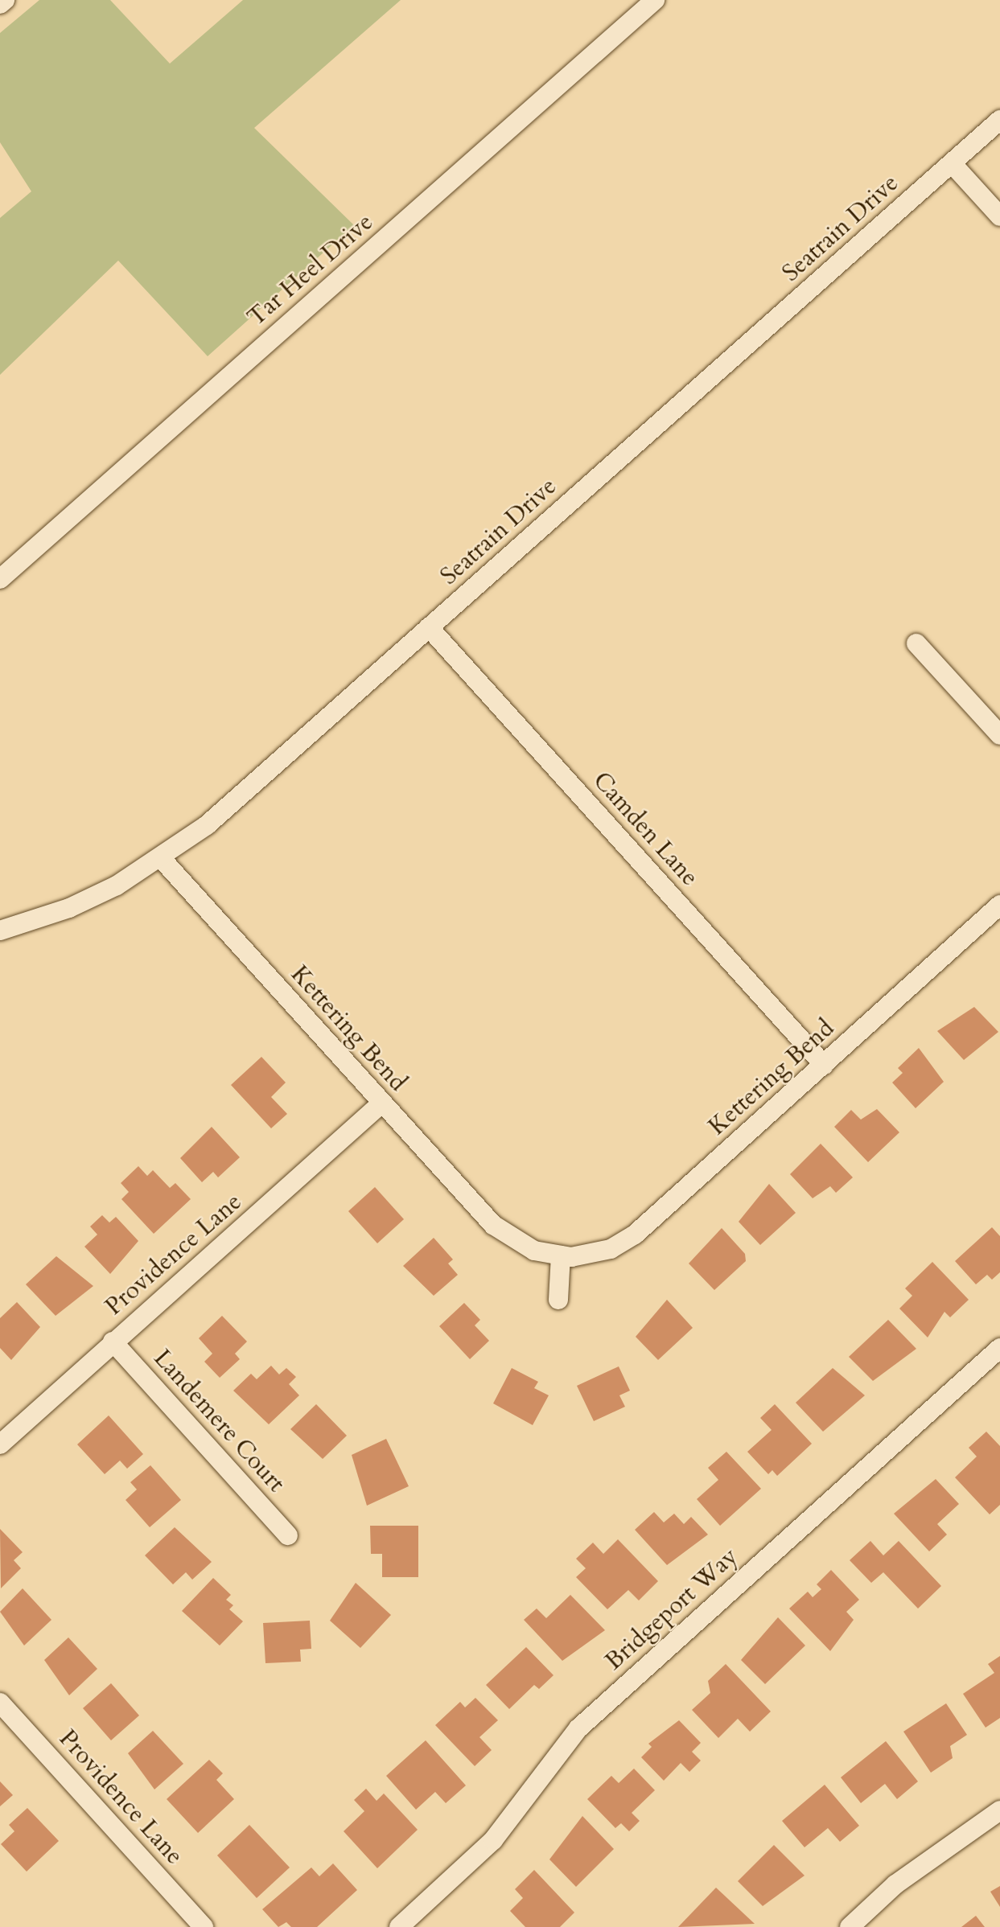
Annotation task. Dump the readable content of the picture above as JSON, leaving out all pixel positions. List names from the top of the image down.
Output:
{
  "streets": {
    "street": [
      "Seatrain Drive",
      "Tar Heel Drive",
      "Camden Lane",
      "Kettering Bend",
      "Providence Lane",
      "Landemere Court",
      "Bridgeport Way"
    ]
  },
  "crossings": [
    ["Seatrain Drive", "Camden Lane"],
    ["Seatrain Drive", "Kettering Bend"],
    ["Camden Lane", "Kettering Bend"],
    ["Kettering Bend", "Providence Lane"],
    ["Providence Lane", "Landemere Court"]
  ]
}
